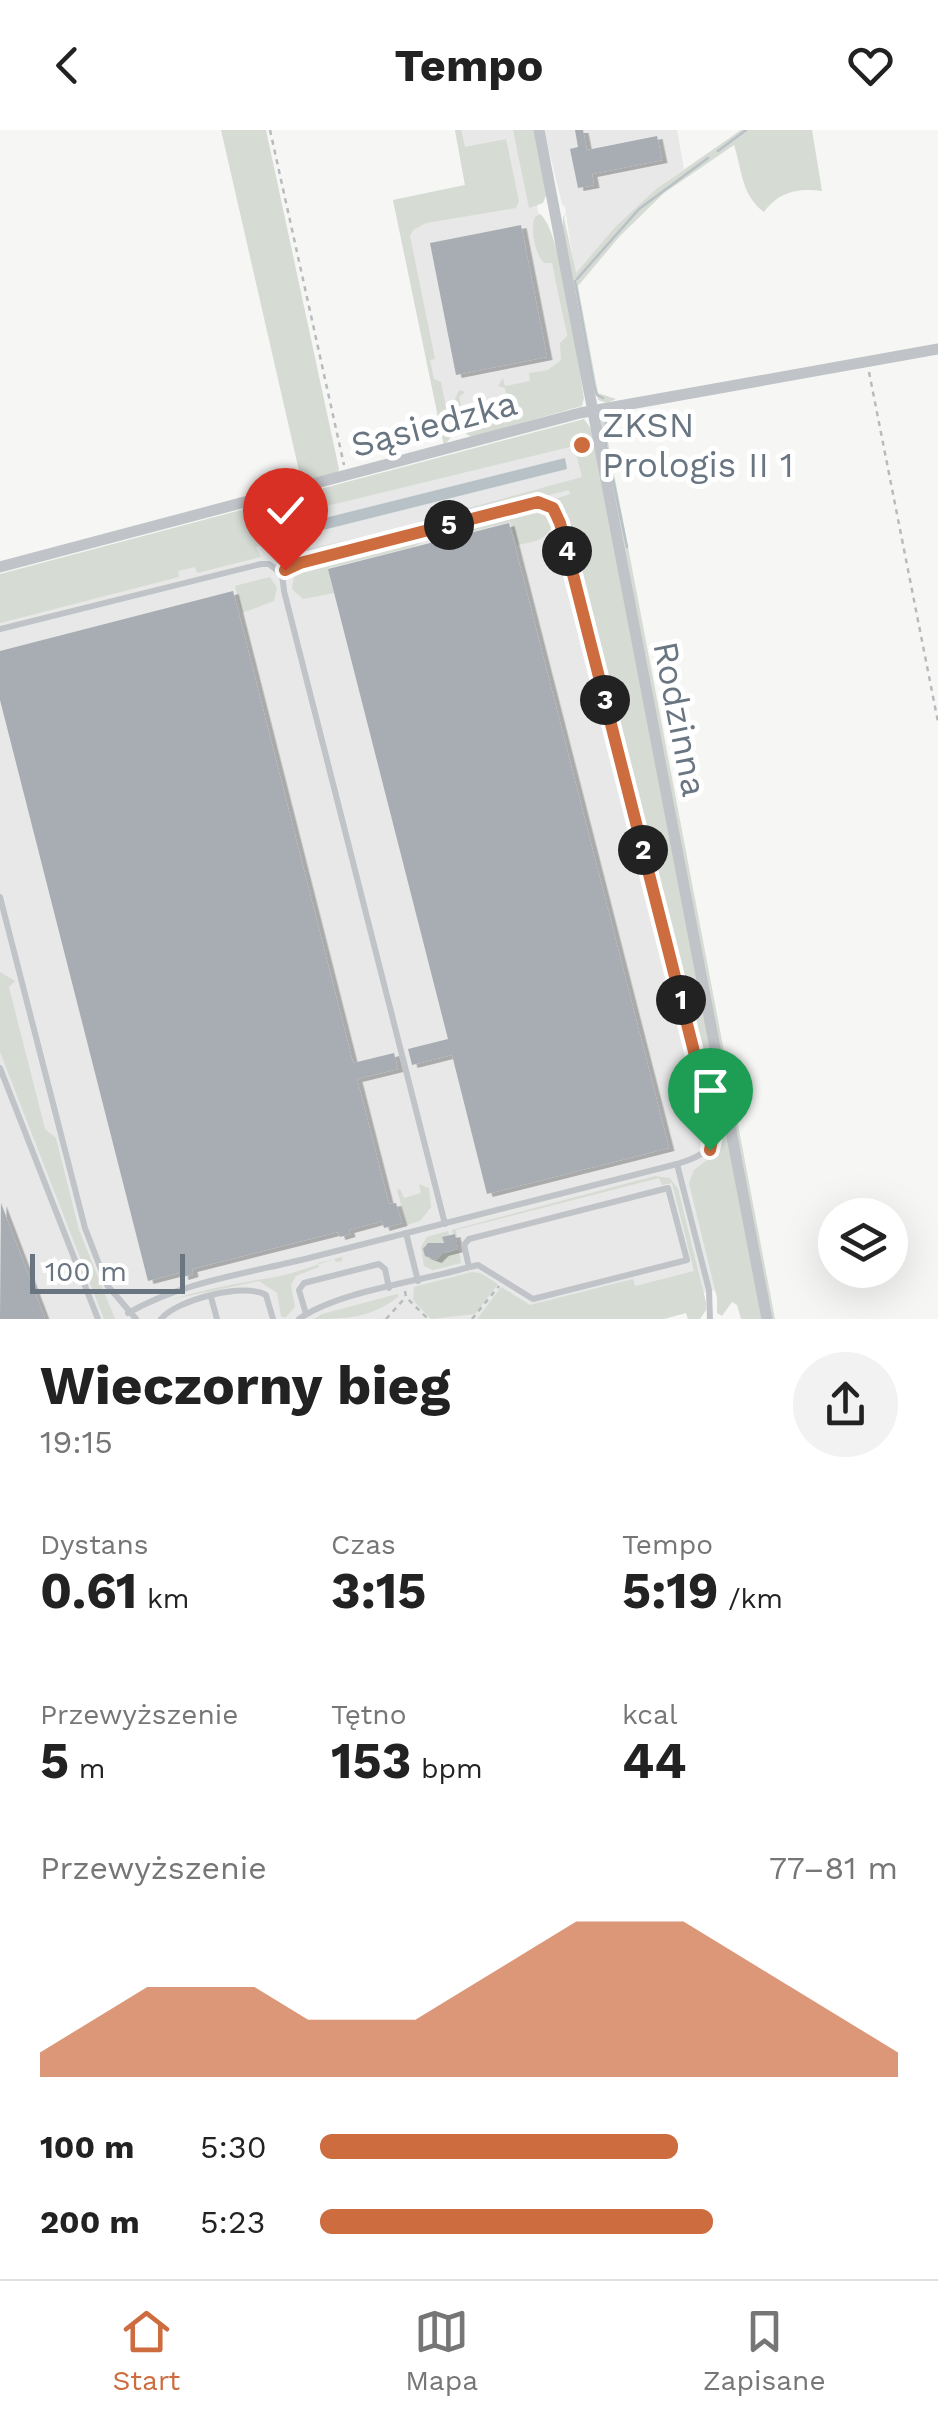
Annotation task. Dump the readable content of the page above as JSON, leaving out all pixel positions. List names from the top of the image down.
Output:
{
  "streets": {
    "street": ["Sąsiedzka", "Rodzinna"]
  },
  "crossings": [
    ["Sąsiedzka", "Rodzinna"]
  ],
  "places": ["ZKSN Prologis II 1"],
  "scale_bar": "100 m",
  "page": {
    "header": "Tempo",
    "pins": [
      "5",
      "4",
      "3",
      "2",
      "1"
    ],
    "scale": "100 m",
    "heading": ["Wieczorny bieg", "19:15"],
    "stats": [
      ["Dystans", "0.61 km"],
      ["Czas", "3:15"],
      ["Tempo", "5:19 /km"],
      ["Przewyższenie", "5 m"],
      ["Tętno", "153 bpm"],
      ["kcal", "44"]
    ],
    "chart": ["Przewyższenie", "77–81 m"],
    "list": [
      {
        "name": "100 m",
        "note": "5:30"
      },
      {
        "name": "200 m",
        "note": "5:23"
      }
    ],
    "tabs": ["Start", "Mapa", "Zapisane"]
  }
}
